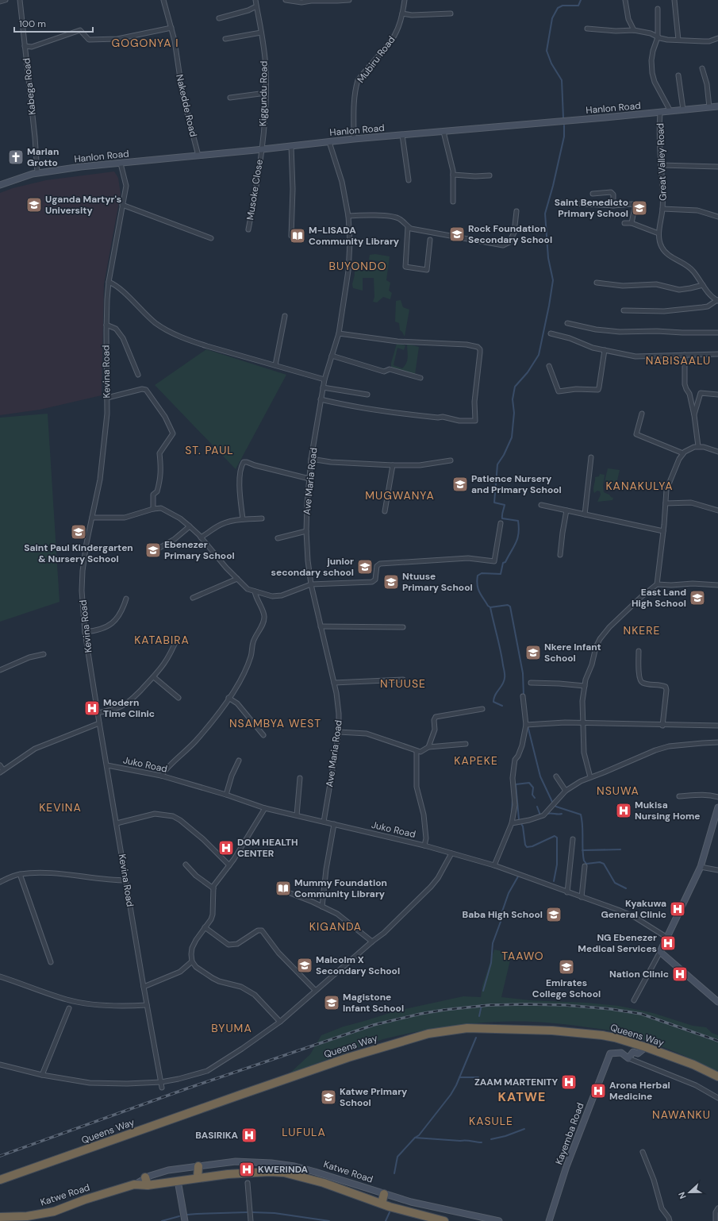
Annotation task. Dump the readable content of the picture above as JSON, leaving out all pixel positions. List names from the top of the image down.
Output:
{
  "streets": {
    "highway": ["Queens Way", "Katwe Road"],
    "main road": ["Hanlon Road", "Kayemba Road"],
    "street": [
      "Mubiru Road",
      "Kabega Road",
      "Kiggundu Road",
      "Nakedde Road",
      "Great Valley Road",
      "Musoke Close",
      "Kevina Road",
      "Ave Maria Road",
      "Juko Road"
    ]
  },
  "crossings": [
    ["Mubiru Road", "Hanlon Road"],
    ["Kabega Road", "Hanlon Road"],
    ["Kiggundu Road", "Hanlon Road"],
    ["Kiggundu Road", "Musoke Close"],
    ["Nakedde Road", "Hanlon Road"],
    ["Hanlon Road", "Great Valley Road"],
    ["Hanlon Road", "Musoke Close"],
    ["Hanlon Road", "Kevina Road"],
    ["Hanlon Road", "Ave Maria Road"],
    ["Kevina Road", "Juko Road"],
    ["Ave Maria Road", "Juko Road"]
  ],
  "districts": [
    "GOGONYA I",
    "BUYONDO",
    "NABISAALU",
    "ST. PAUL",
    "KANAKULYA",
    "MUGWANYA",
    "NKERE",
    "KATABIRA",
    "NTUUSE",
    "NSAMBYA WEST",
    "KAPEKE",
    "NSUWA",
    "KEVINA",
    "KIGANDA",
    "TAAWO",
    "BYUMA",
    "KATWE",
    "NAWANKU",
    "KASULE",
    "LUFULA"
  ],
  "places": {
    "church": ["Marian Grotto"],
    "school or university": [
      "Uganda Martyr's University",
      "Saint Benedicto Primary School",
      "Rock Foundation Secondary School",
      "Patience Nursery and Primary School",
      "Saint Paul Kindergarten & Nursery School",
      "Ebenezer Primary School",
      "junior secondary school",
      "Ntuuse Primary School",
      "East Land High School",
      "Nkere Infant School",
      "Baba High School",
      "Malcolm X Secondary School",
      "Emirates College School",
      "Magistone Infant School",
      "Katwe Primary School"
    ],
    "library": ["M-LISADA Community Library", "Mummy Foundation Community Library"],
    "hospital": [
      "Modern Time Clinic",
      "Mukisa Nursing Home",
      "DOM HEALTH CENTER",
      "Kyakuwa General Clinic",
      "NG Ebenezer Medical Services",
      "Nation Clinic",
      "ZAAM MARTENITY",
      "Arona Herbal Medicine",
      "BASIRIKA",
      "KWERINDA"
    ]
  },
  "scale_bar": "100 m",
  "north": "left"
}
